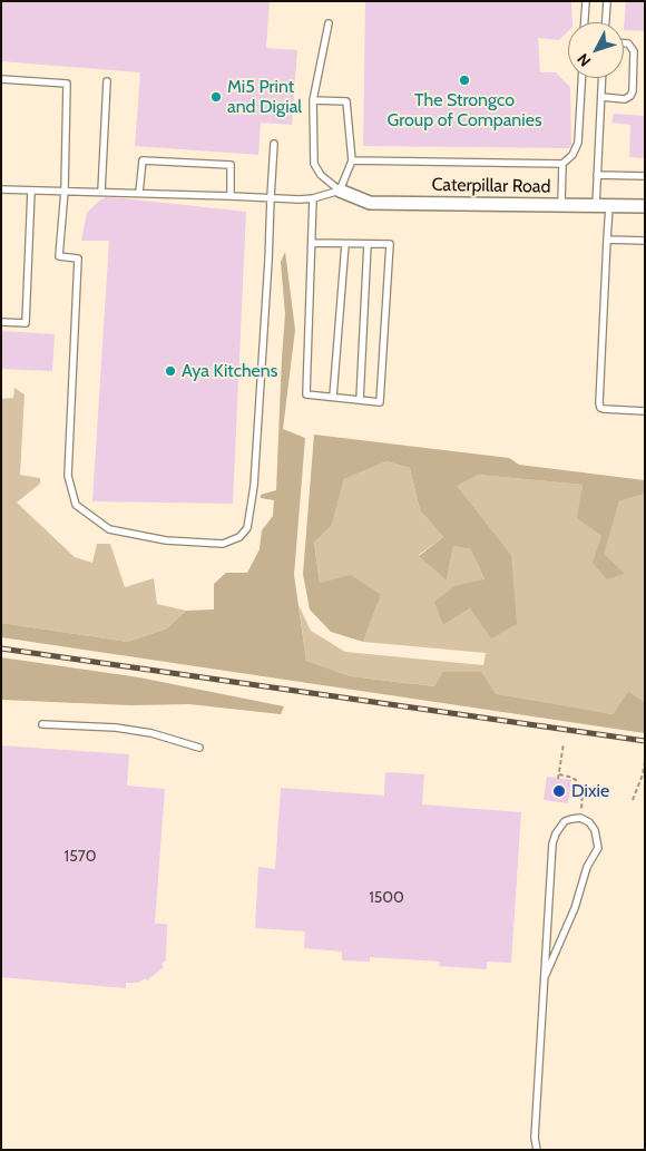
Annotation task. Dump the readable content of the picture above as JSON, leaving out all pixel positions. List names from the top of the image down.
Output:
{
  "streets": {
    "street": ["Caterpillar Road"]
  },
  "places": [
    "The Strongco Group of Companies",
    "Mi5 Print and Digial",
    "Aya Kitchens",
    "Dixie"
  ],
  "house_numbers": ["1570", "1500"],
  "north": "bottom left"
}
